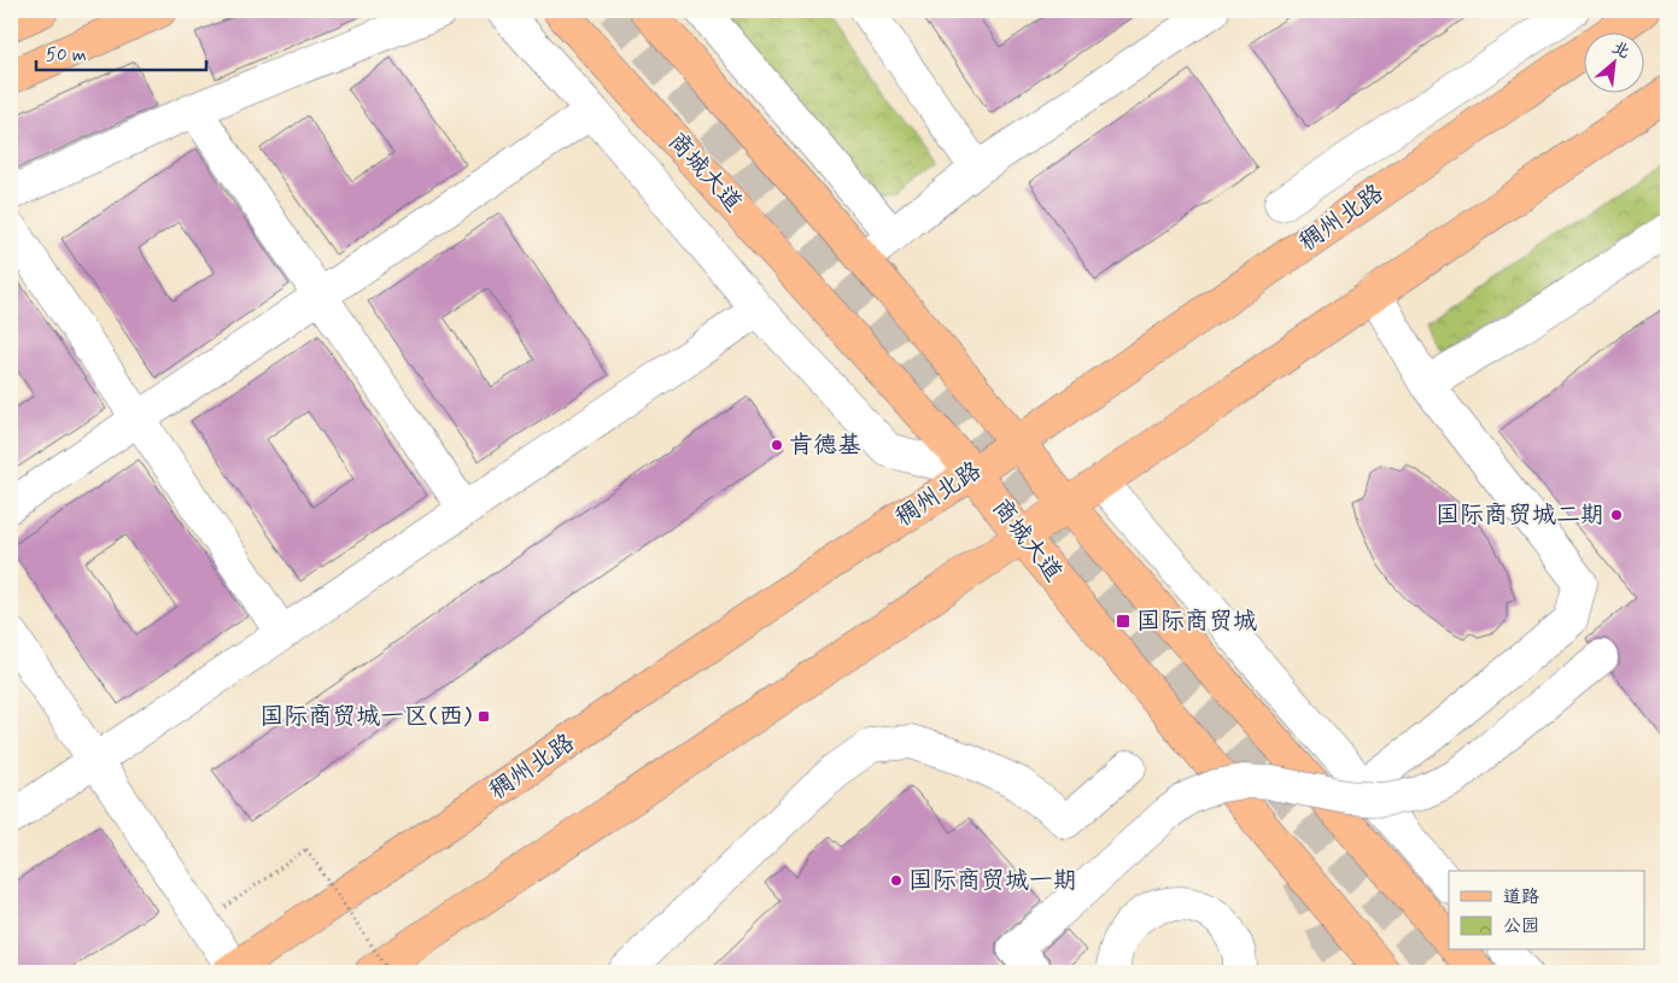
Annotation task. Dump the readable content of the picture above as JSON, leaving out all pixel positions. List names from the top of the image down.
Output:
{
  "streets": {
    "main road": ["商城大道", "稠州北路"]
  },
  "crossings": [
    ["商城大道", "稠州北路"]
  ],
  "places": {
    "other": ["肯德基", "国际商贸城二期", "国际商贸城一期"],
    "transit": ["国际商贸城", "国际商贸城一区(西)"]
  },
  "legend": ["道路", "公园"],
  "scale_bar": "50 m",
  "north": "top right"
}
